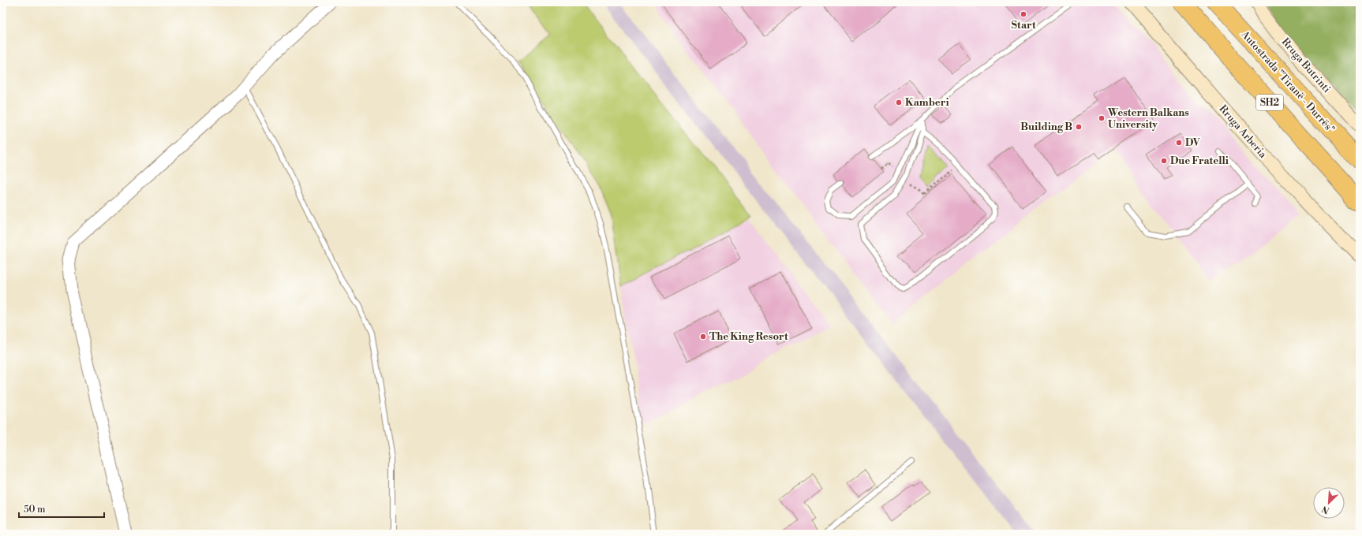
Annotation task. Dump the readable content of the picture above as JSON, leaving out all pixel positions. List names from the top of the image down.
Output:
{
  "streets": {
    "highway": ["Autostrada \"Tiranë - Durrës\"", "SH2"],
    "main road": ["Rruga Butrinti", "Rruga Arberia"]
  },
  "places": [
    "Start",
    "Kamberi",
    "Western Balkans University",
    "Building B",
    "DV",
    "Due Fratelli",
    "The King Resort"
  ],
  "scale_bar": "50 m",
  "north": "bottom left"
}
